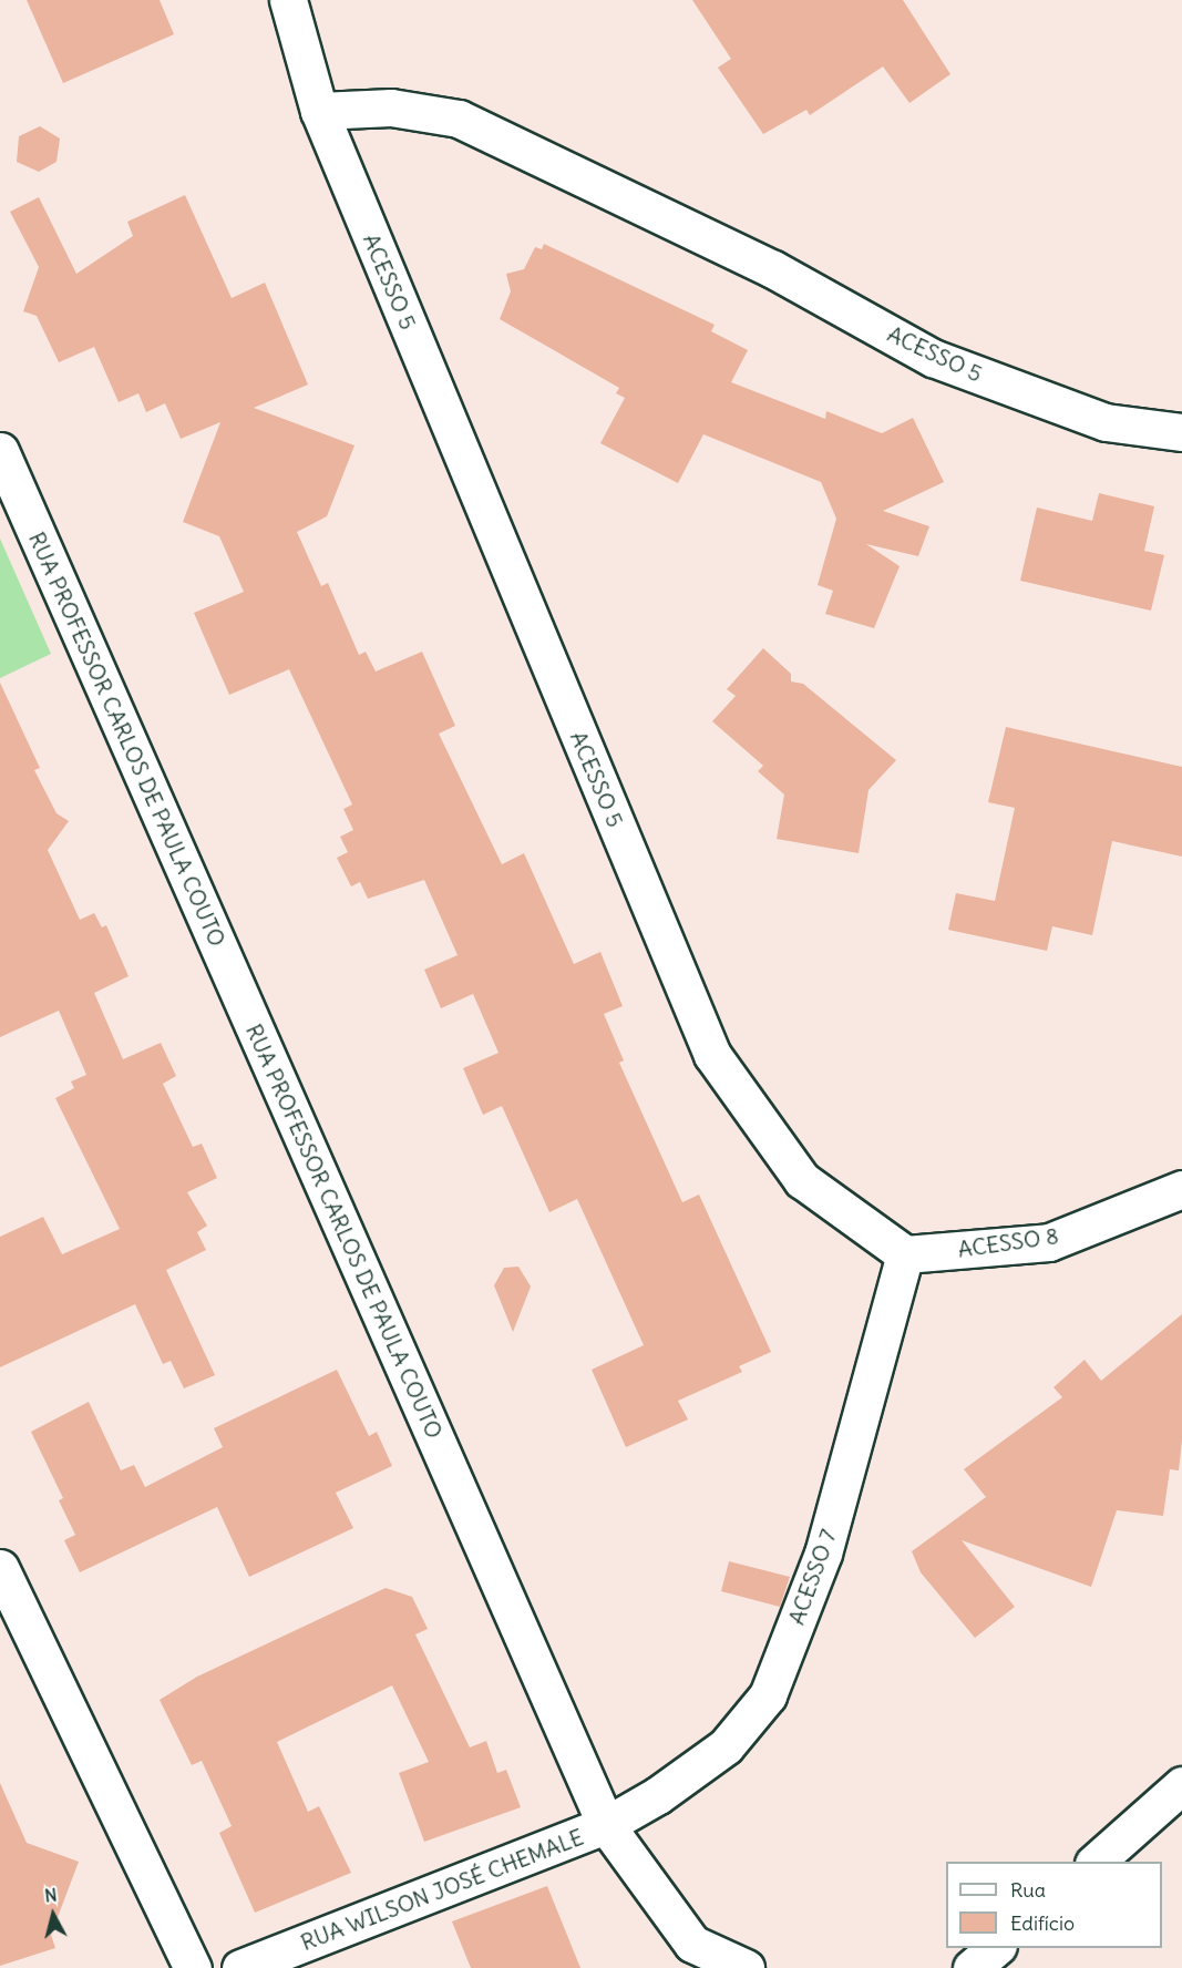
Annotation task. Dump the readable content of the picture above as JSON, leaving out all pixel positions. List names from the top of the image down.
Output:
{
  "streets": {
    "street": [
      "ACESSO 5",
      "RUA PROFESSOR CARLOS DE PAULA COUTO",
      "ACESSO 8",
      "ACESSO 7",
      "RUA WILSON JOSÉ CHEMALE"
    ]
  },
  "crossings": [
    ["ACESSO 5", "ACESSO 8"],
    ["ACESSO 5", "ACESSO 7"],
    ["RUA PROFESSOR CARLOS DE PAULA COUTO", "ACESSO 7"],
    ["RUA PROFESSOR CARLOS DE PAULA COUTO", "RUA WILSON JOSÉ CHEMALE"],
    ["ACESSO 8", "ACESSO 7"],
    ["ACESSO 7", "RUA WILSON JOSÉ CHEMALE"]
  ],
  "legend": ["Rua", "Edifício"],
  "north": "top"
}
